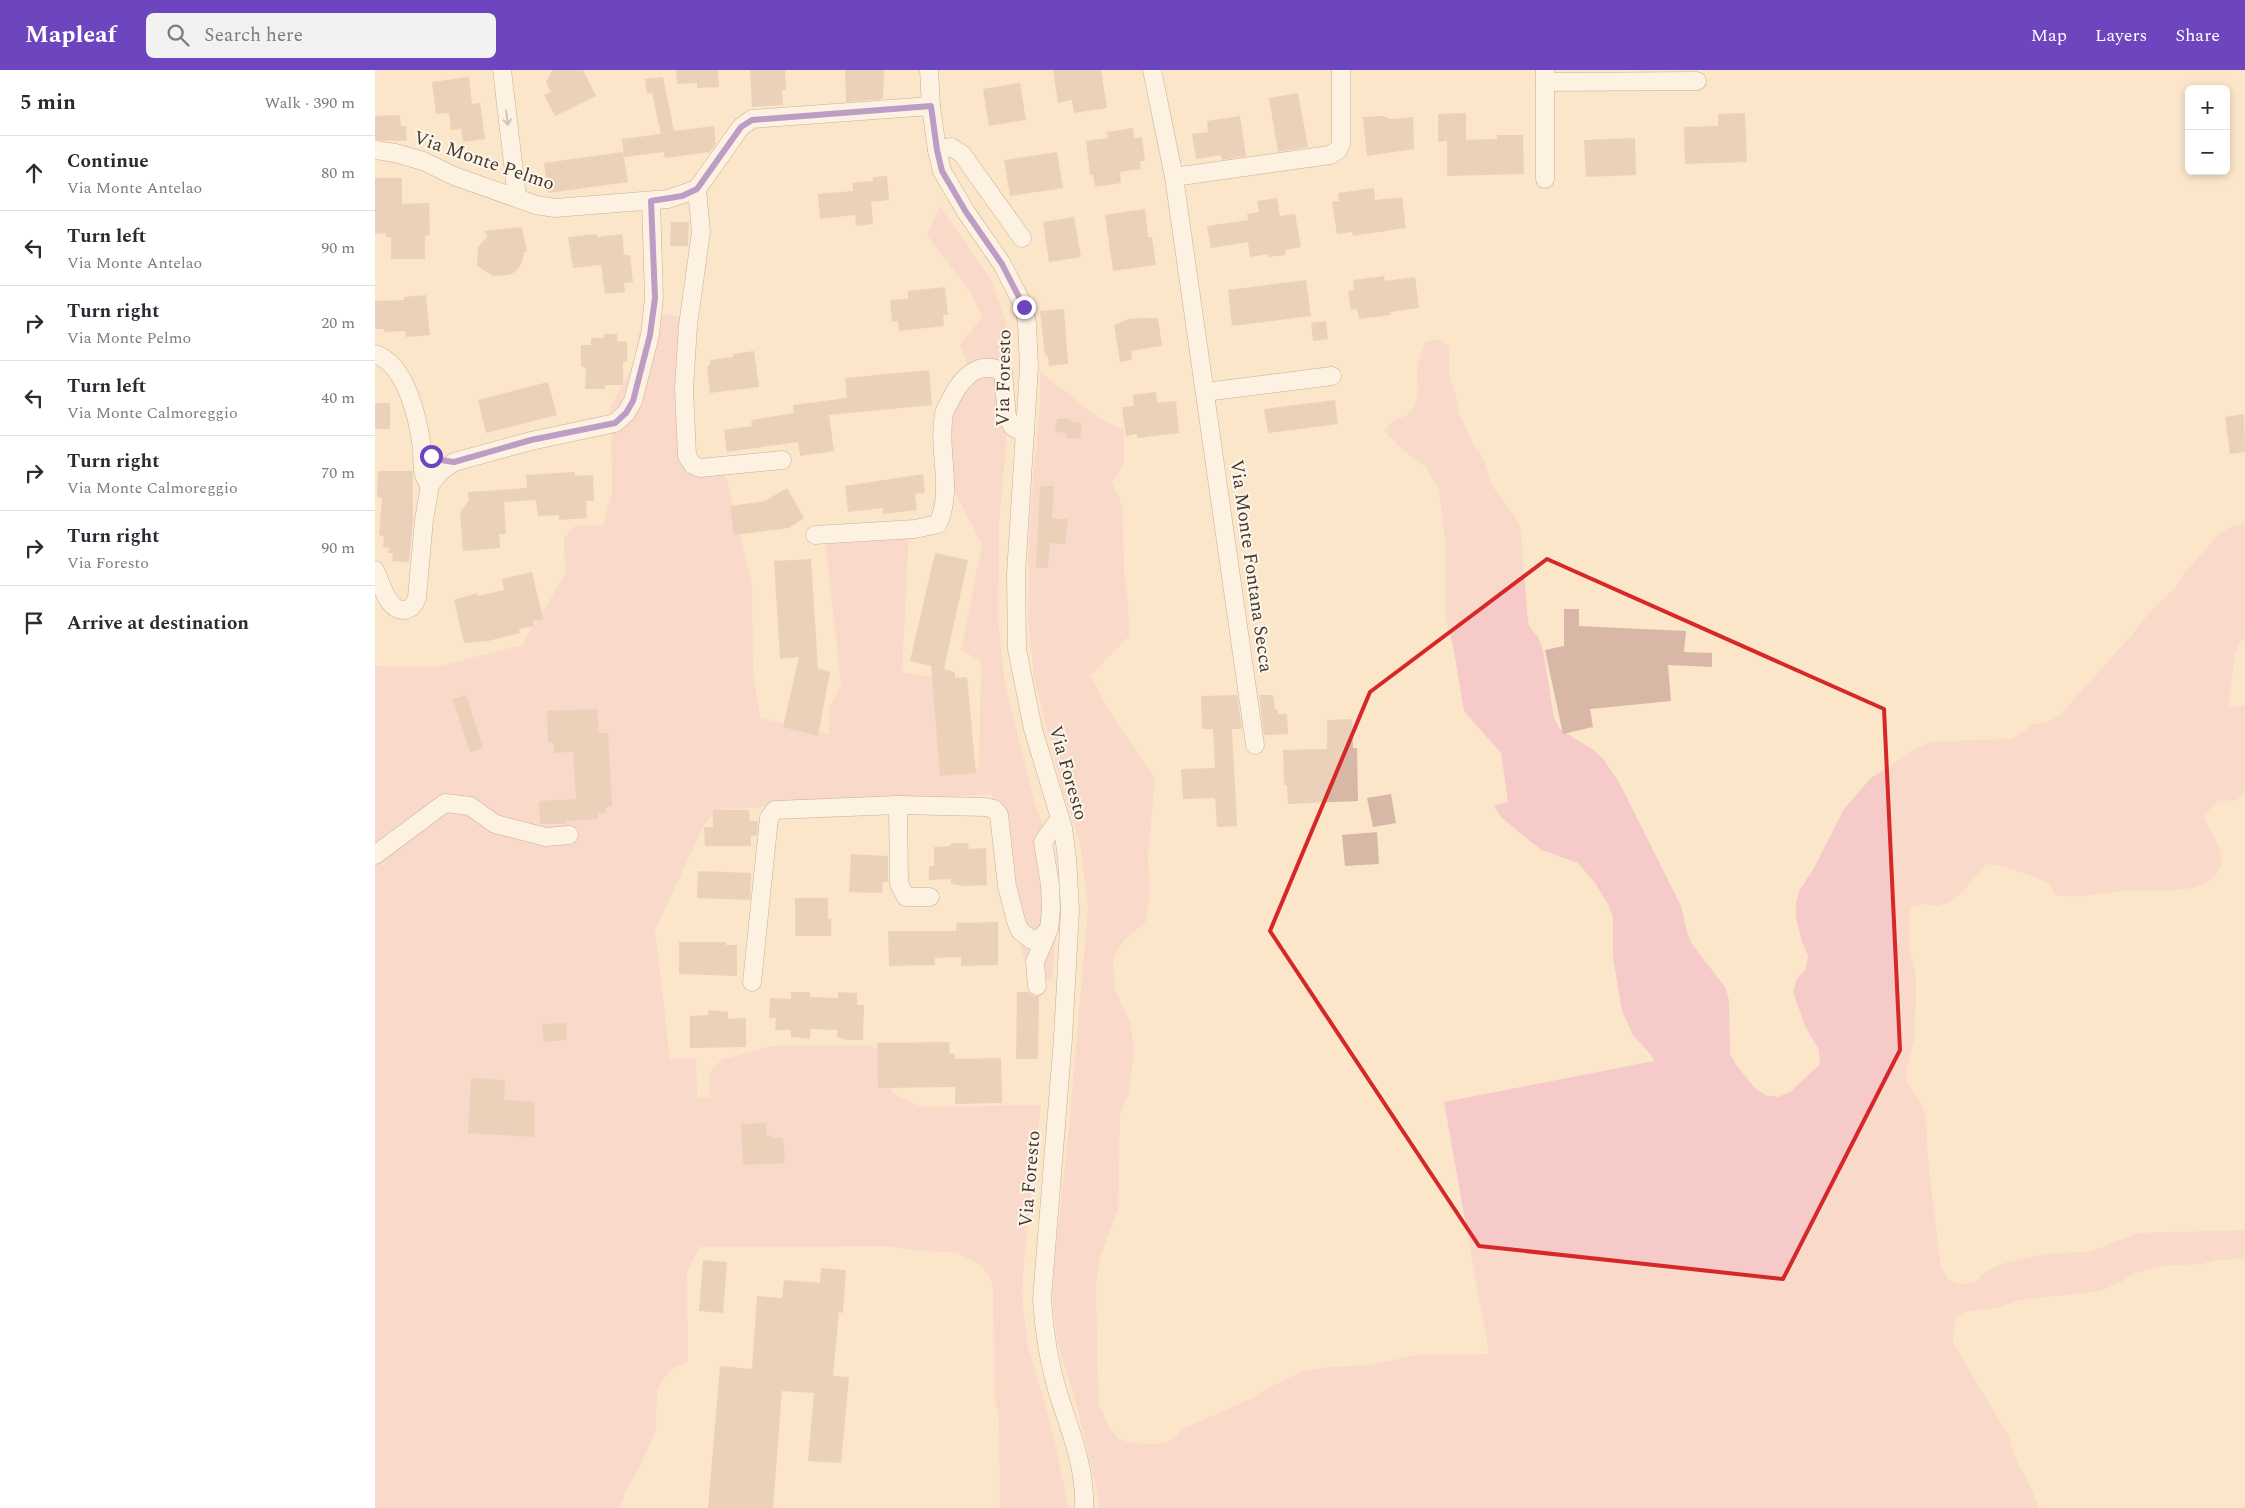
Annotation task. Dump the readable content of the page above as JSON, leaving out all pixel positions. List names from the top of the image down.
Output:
{
  "streets": {
    "street": ["Via Monte Pelmo", "Via Foresto", "Via Monte Fontana Secca"]
  },
  "page": {
    "header": "Mapleaf",
    "search": "Search here",
    "nav": ["Map", "Layers", "Share"],
    "heading": ["5 min", "Walk · 390 m"],
    "map_buttons": ["+", "−"],
    "list": [
      ["Continue", "Via Monte Antelao", "80 m"],
      ["Turn left", "Via Monte Antelao", "90 m"],
      ["Turn right", "Via Monte Pelmo", "20 m"],
      ["Turn left", "Via Monte Calmoreggio", "40 m"],
      ["Turn right", "Via Monte Calmoreggio", "70 m"],
      ["Turn right", "Via Foresto", "90 m"],
      "Arrive at destination"
    ]
  }
}
